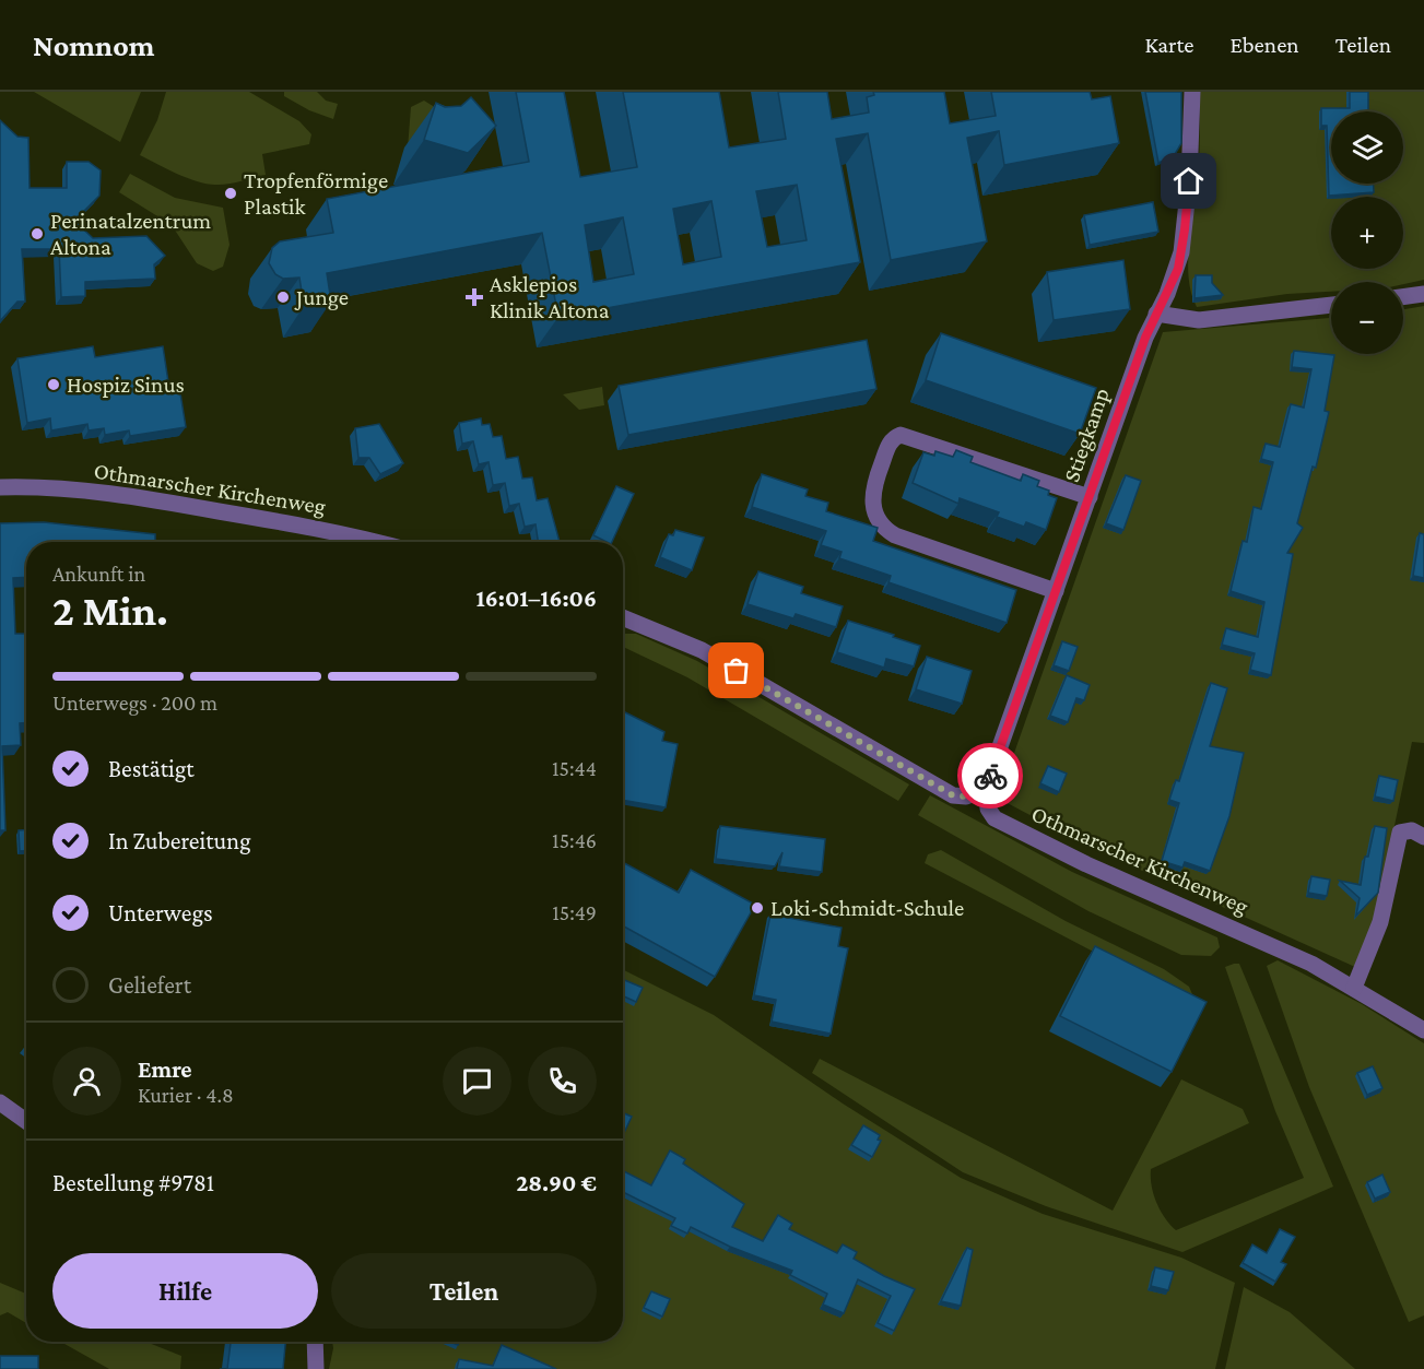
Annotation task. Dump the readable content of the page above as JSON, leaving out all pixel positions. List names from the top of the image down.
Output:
{
  "streets": {
    "street": ["Stiegkamp", "Othmarscher Kirchenweg"]
  },
  "crossings": [
    ["Stiegkamp", "Othmarscher Kirchenweg"]
  ],
  "places": {
    "other": [
      "Tropfenförmige Plastik",
      "Perinatalzentrum Altona",
      "Junge",
      "Hospiz Sinus",
      "Loki-Schmidt-Schule"
    ],
    "health": ["Asklepios Klinik Altona"]
  },
  "page": {
    "header": "Nomnom",
    "nav": ["Karte", "Ebenen", "Teilen"],
    "map_buttons": ["+", "−"],
    "heading": ["2 Min.", "Ankunft in", "16:01–16:06"],
    "panel": [
      "Emre",
      "Kurier · 4.8",
      "Bestellung #9781",
      "28.90 €"
    ],
    "bar": "Unterwegs · 200 m",
    "list": [
      ["Bestätigt", "15:44"],
      ["In Zubereitung", "15:46"],
      ["Unterwegs", "15:49"],
      "Geliefert"
    ],
    "buttons": ["Hilfe", "Teilen"]
  }
}
